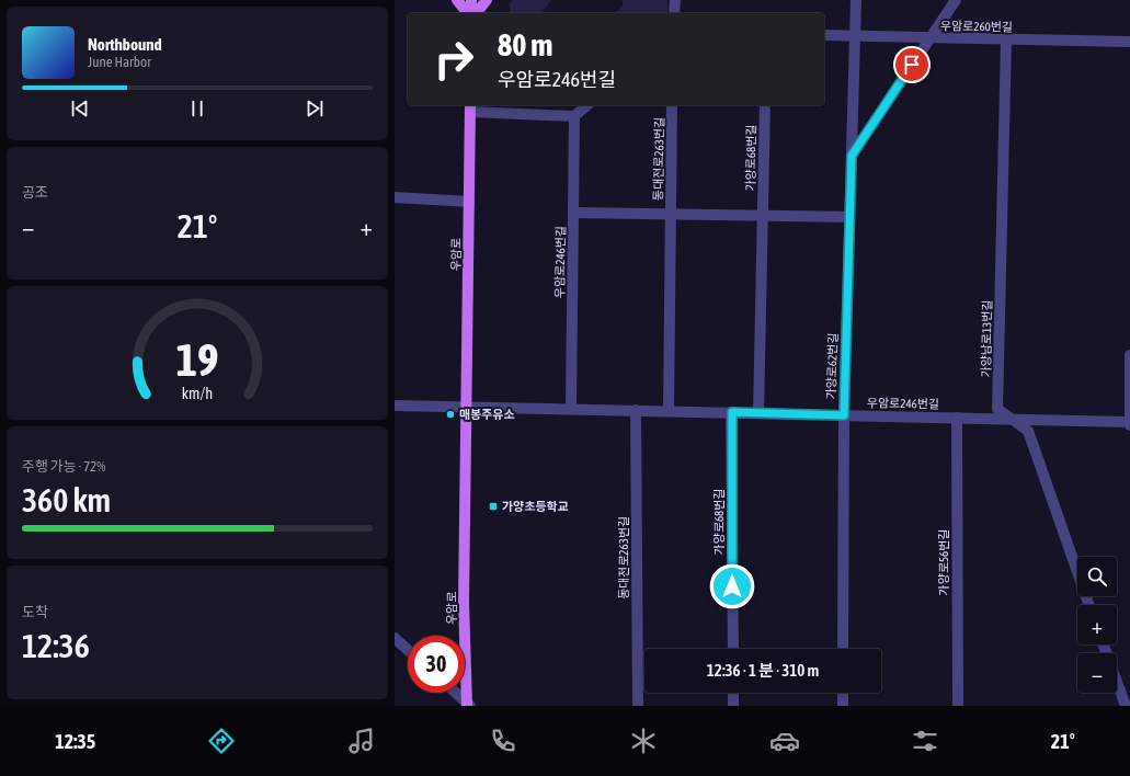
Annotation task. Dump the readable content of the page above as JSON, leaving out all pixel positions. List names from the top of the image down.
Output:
{
  "streets": {
    "main road": ["우암로"],
    "street": [
      "우암로260번길",
      "가양로68번길",
      "동대전로263번길",
      "우암로246번길",
      "가양남로13번길",
      "가양로62번길",
      "가양로56번길"
    ]
  },
  "crossings": [
    ["우암로260번길", "가양남로13번길"],
    ["우암로260번길", "가양로62번길"],
    ["가양로68번길", "우암로246번길"],
    ["동대전로263번길", "우암로246번길"],
    ["우암로", "우암로246번길"],
    ["우암로246번길", "가양남로13번길"],
    ["우암로246번길", "가양로62번길"],
    ["우암로246번길", "가양로56번길"]
  ],
  "places": {
    "other": ["매봉주유소"],
    "transit": ["가양초등학교"]
  },
  "page": {
    "turn": ["80 m", "우암로246번길"],
    "song": ["Northbound", "June Harbor"],
    "tile": [
      "공조",
      ["주행 가능 · 72%", "360 km"],
      ["도착", "12:36"]
    ],
    "heat": ["−", "21°", "+"],
    "map_buttons": ["+", "−"],
    "limit": "30",
    "trip": "12:36 · 1 분 · 310 m",
    "tabs": ["12:35", "21°"],
    "gauge": ["19", "km/h"]
  }
}
